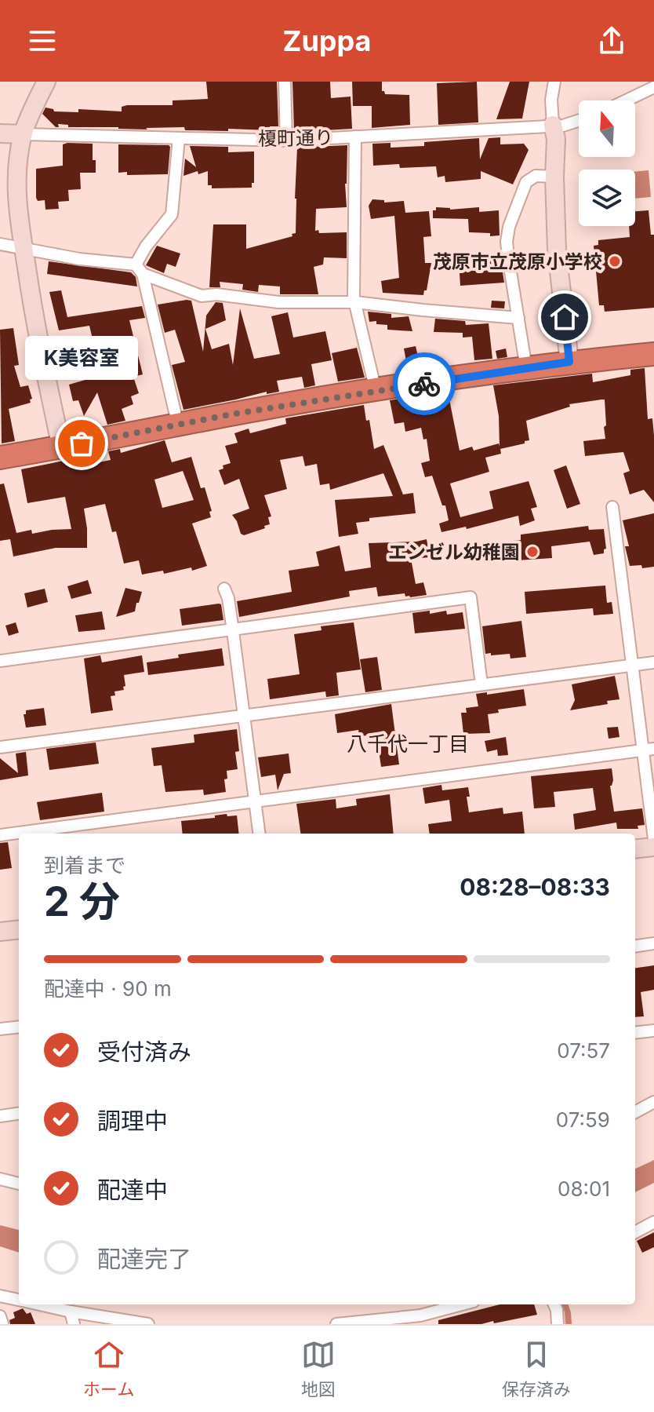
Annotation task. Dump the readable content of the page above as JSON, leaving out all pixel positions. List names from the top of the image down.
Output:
{
  "streets": {
    "street": ["榎町通り"]
  },
  "districts": ["八千代一丁目"],
  "places": ["茂原市立茂原小学校", "K美容室", "エンゼル幼稚園"],
  "north": "top",
  "page": {
    "header": "Zuppa",
    "bubble": "K美容室",
    "heading": ["2 分", "到着まで", "08:28–08:33"],
    "bar": "配達中 · 90 m",
    "list": [
      ["受付済み", "07:57"],
      ["調理中", "07:59"],
      ["配達中", "08:01"],
      "配達完了"
    ],
    "tabs": ["ホーム", "地図", "保存済み"]
  }
}
